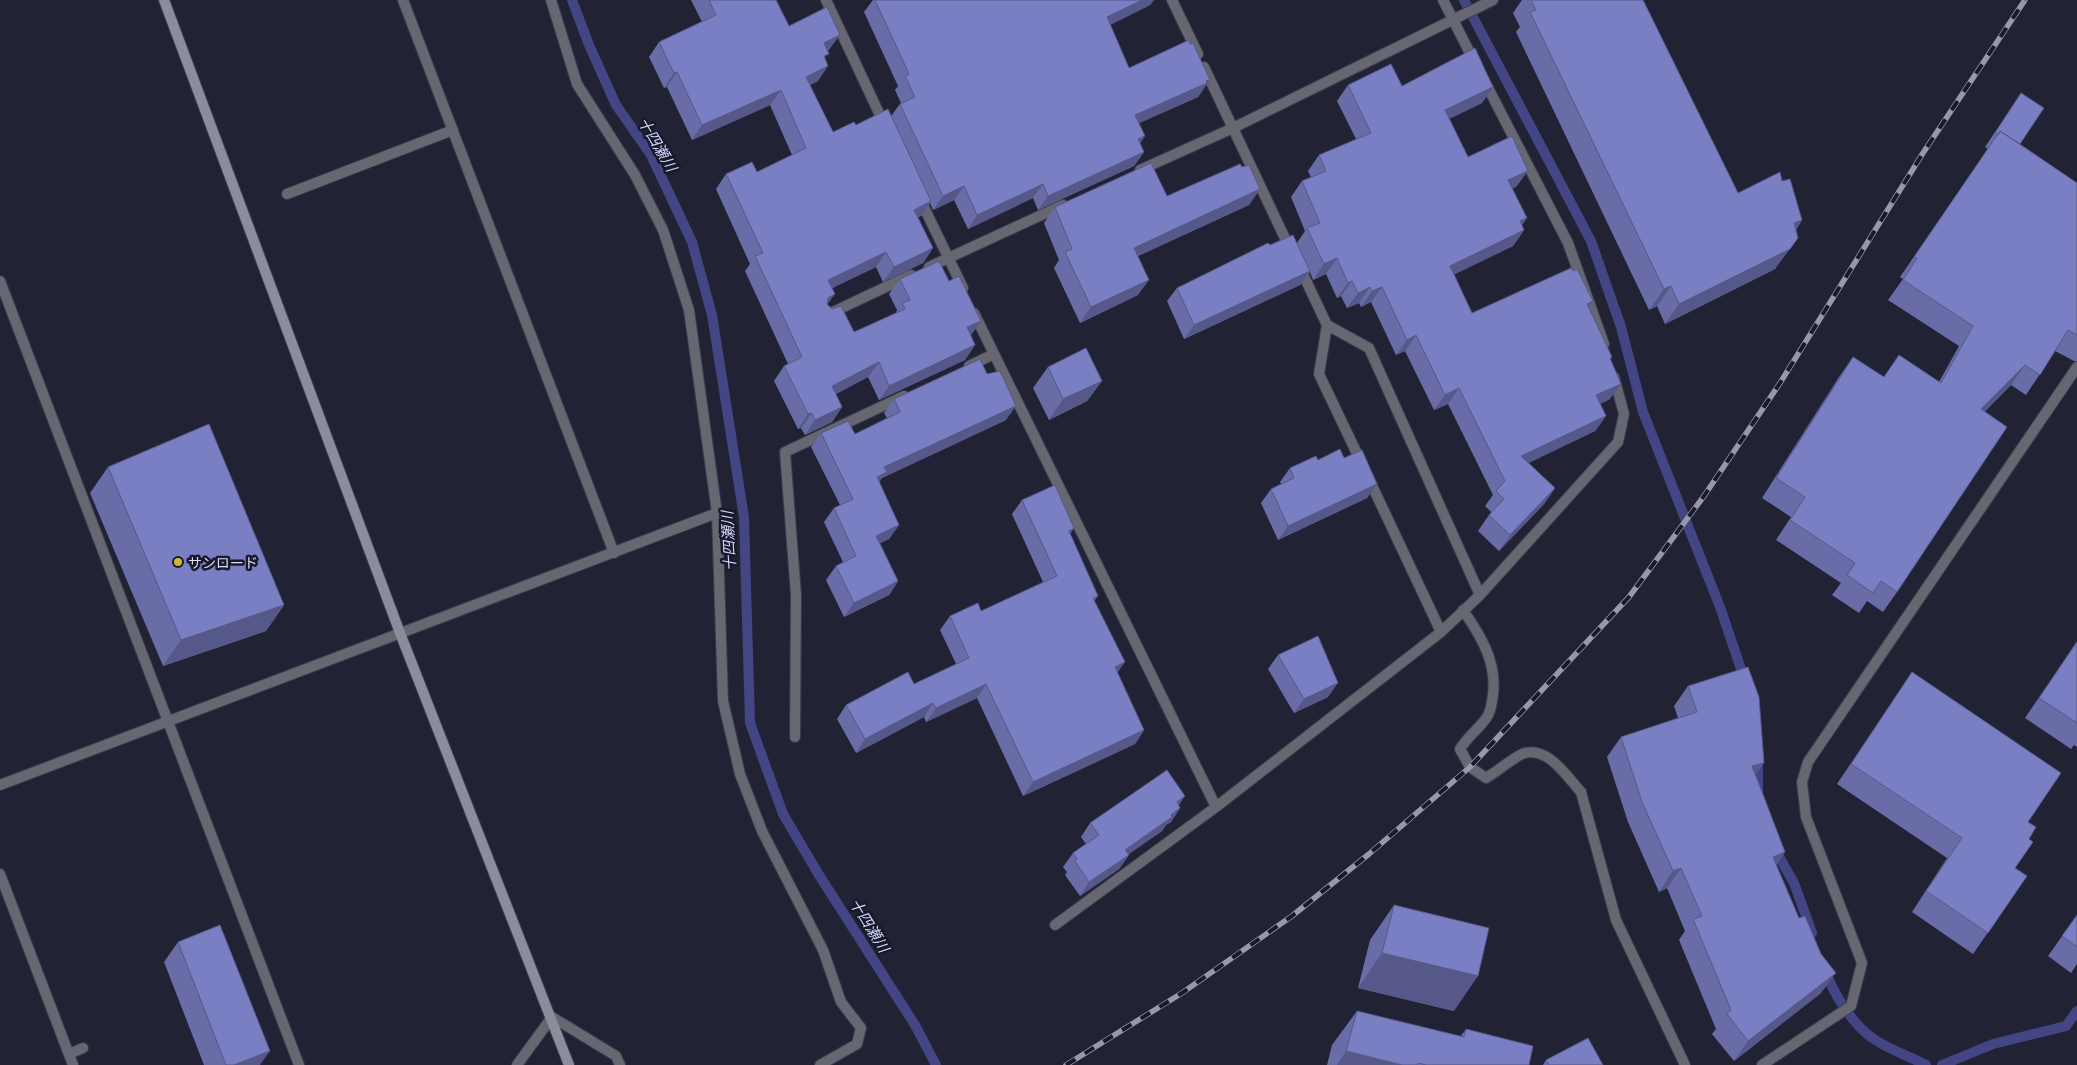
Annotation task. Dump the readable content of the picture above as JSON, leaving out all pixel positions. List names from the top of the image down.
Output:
{
  "water": ["十四瀬川"],
  "places": ["サンロード"]
}
